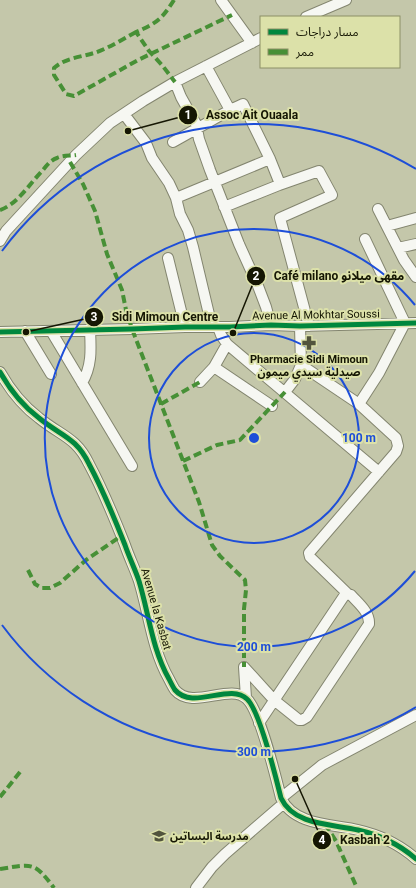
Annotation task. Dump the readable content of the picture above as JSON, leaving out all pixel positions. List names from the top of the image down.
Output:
{
  "streets": {
    "street": ["Avenue Al Mokhtar Soussi", "Avenue la Kasbat"]
  },
  "places": {
    "other": [
      "Assoc Ait Ouaala",
      "Sidi Mimoun Centre",
      "Café milano مقهى ميلانو",
      "Kasbah 2"
    ],
    "pharmacy": ["Pharmacie Sidi Mimoun صيدلية سيدي ميمون"],
    "school or university": ["مدرسة البساتين"]
  },
  "legend": ["مسار دراجات", "ممر"],
  "rings": ["100 m", "200 m", "300 m"]
}
